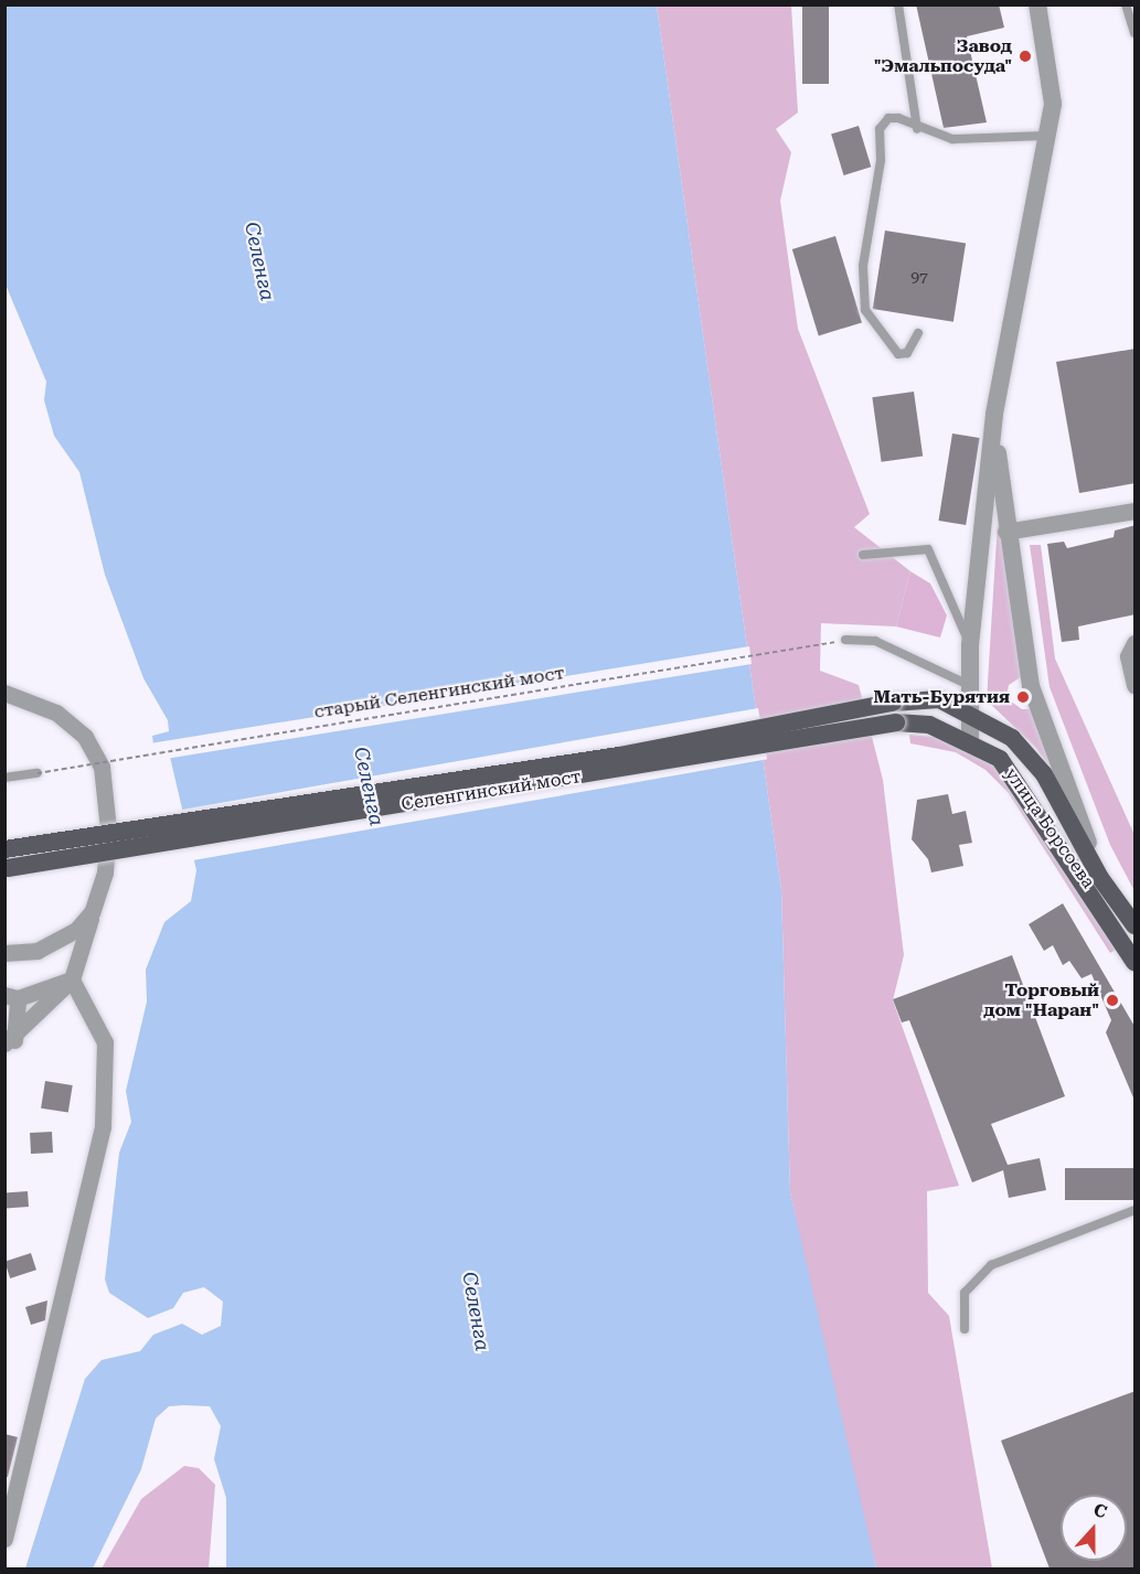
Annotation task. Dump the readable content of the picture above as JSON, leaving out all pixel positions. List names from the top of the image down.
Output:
{
  "streets": {
    "main road": ["Селенгинский мост", "улица Борсоева"],
    "path": ["старый Селенгинский мост"]
  },
  "crossings": [
    ["Селенгинский мост", "улица Борсоева"]
  ],
  "water": ["Селенга"],
  "places": ["Завод \"Эмальпосуда\"", "Мать-Бурятия", "Торговый дом \"Наран\""],
  "house_numbers": ["97"],
  "north": "top"
}
